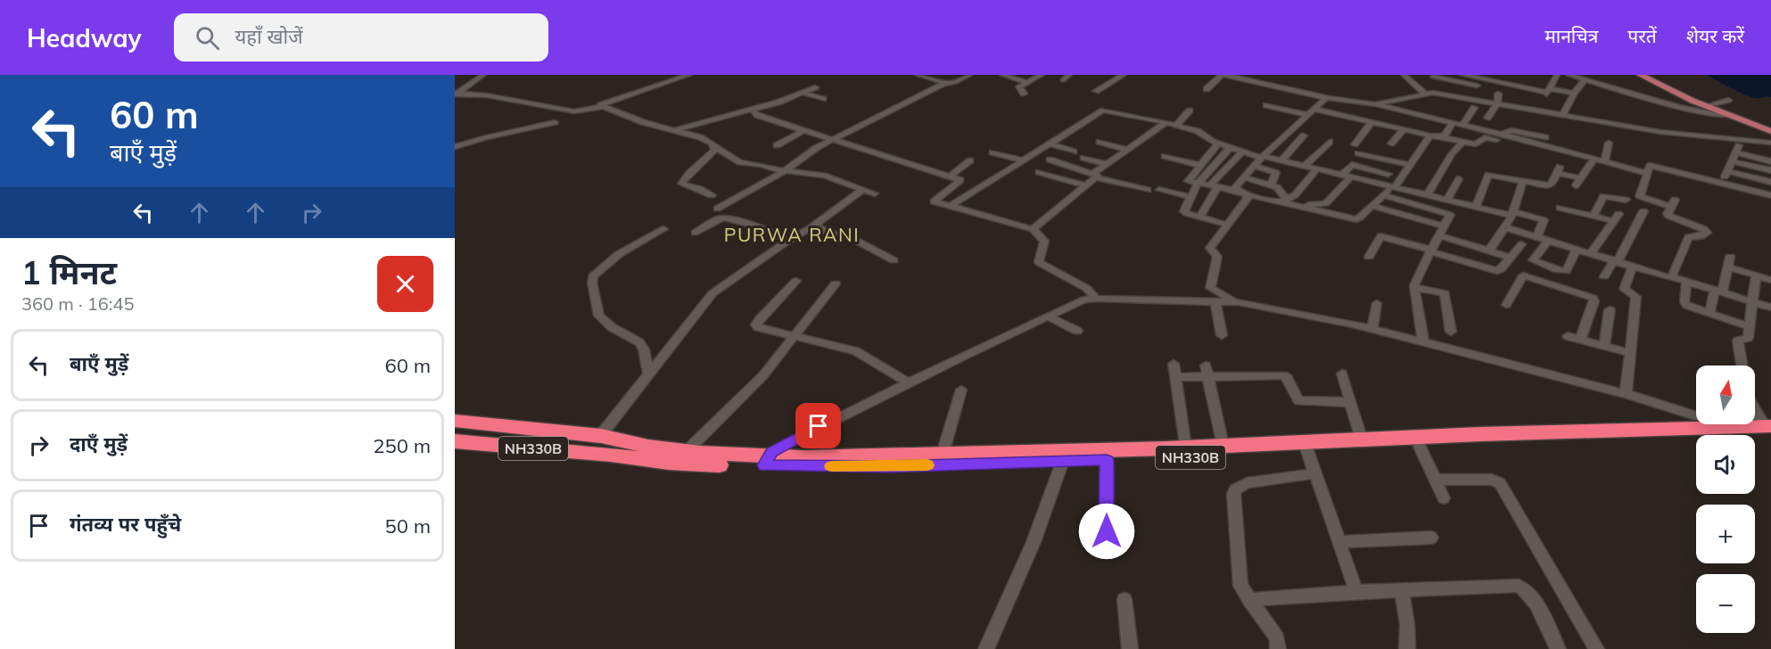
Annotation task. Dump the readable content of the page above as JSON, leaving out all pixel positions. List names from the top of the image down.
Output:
{
  "streets": {
    "highway": ["NH330B"]
  },
  "districts": ["PURWA RANI"],
  "north": "top",
  "page": {
    "header": "Headway",
    "search": "यहाँ खोजें",
    "nav": ["मानचित्र", "परतें", "शेयर करें"],
    "turn": ["60 m", "बाएँ मुड़ें"],
    "heading": ["1 मिनट", "360 m · 16:45"],
    "list": [
      {
        "name": "बाएँ मुड़ें",
        "value": "60 m"
      },
      {
        "name": "दाएँ मुड़ें",
        "value": "250 m"
      },
      {
        "name": "गंतव्य पर पहुँचे",
        "value": "50 m"
      }
    ],
    "map_buttons": ["+", "−"]
  }
}
